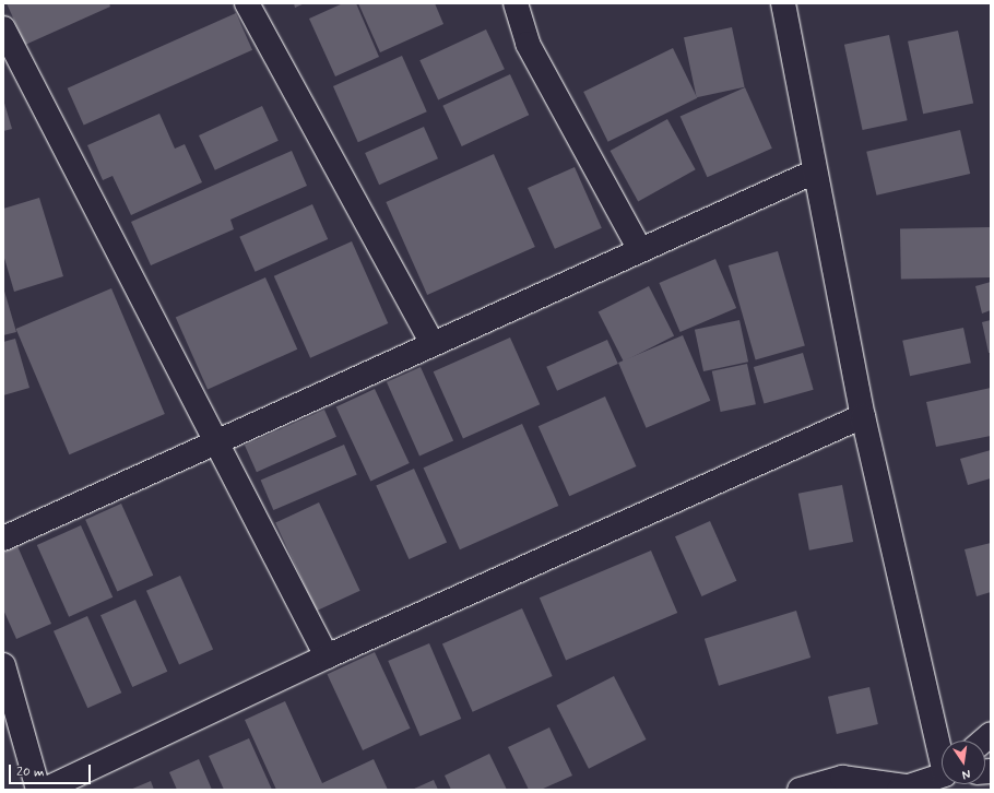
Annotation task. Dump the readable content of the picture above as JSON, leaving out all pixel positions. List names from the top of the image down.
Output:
{
  "scale_bar": "20 m",
  "north": "bottom"
}
